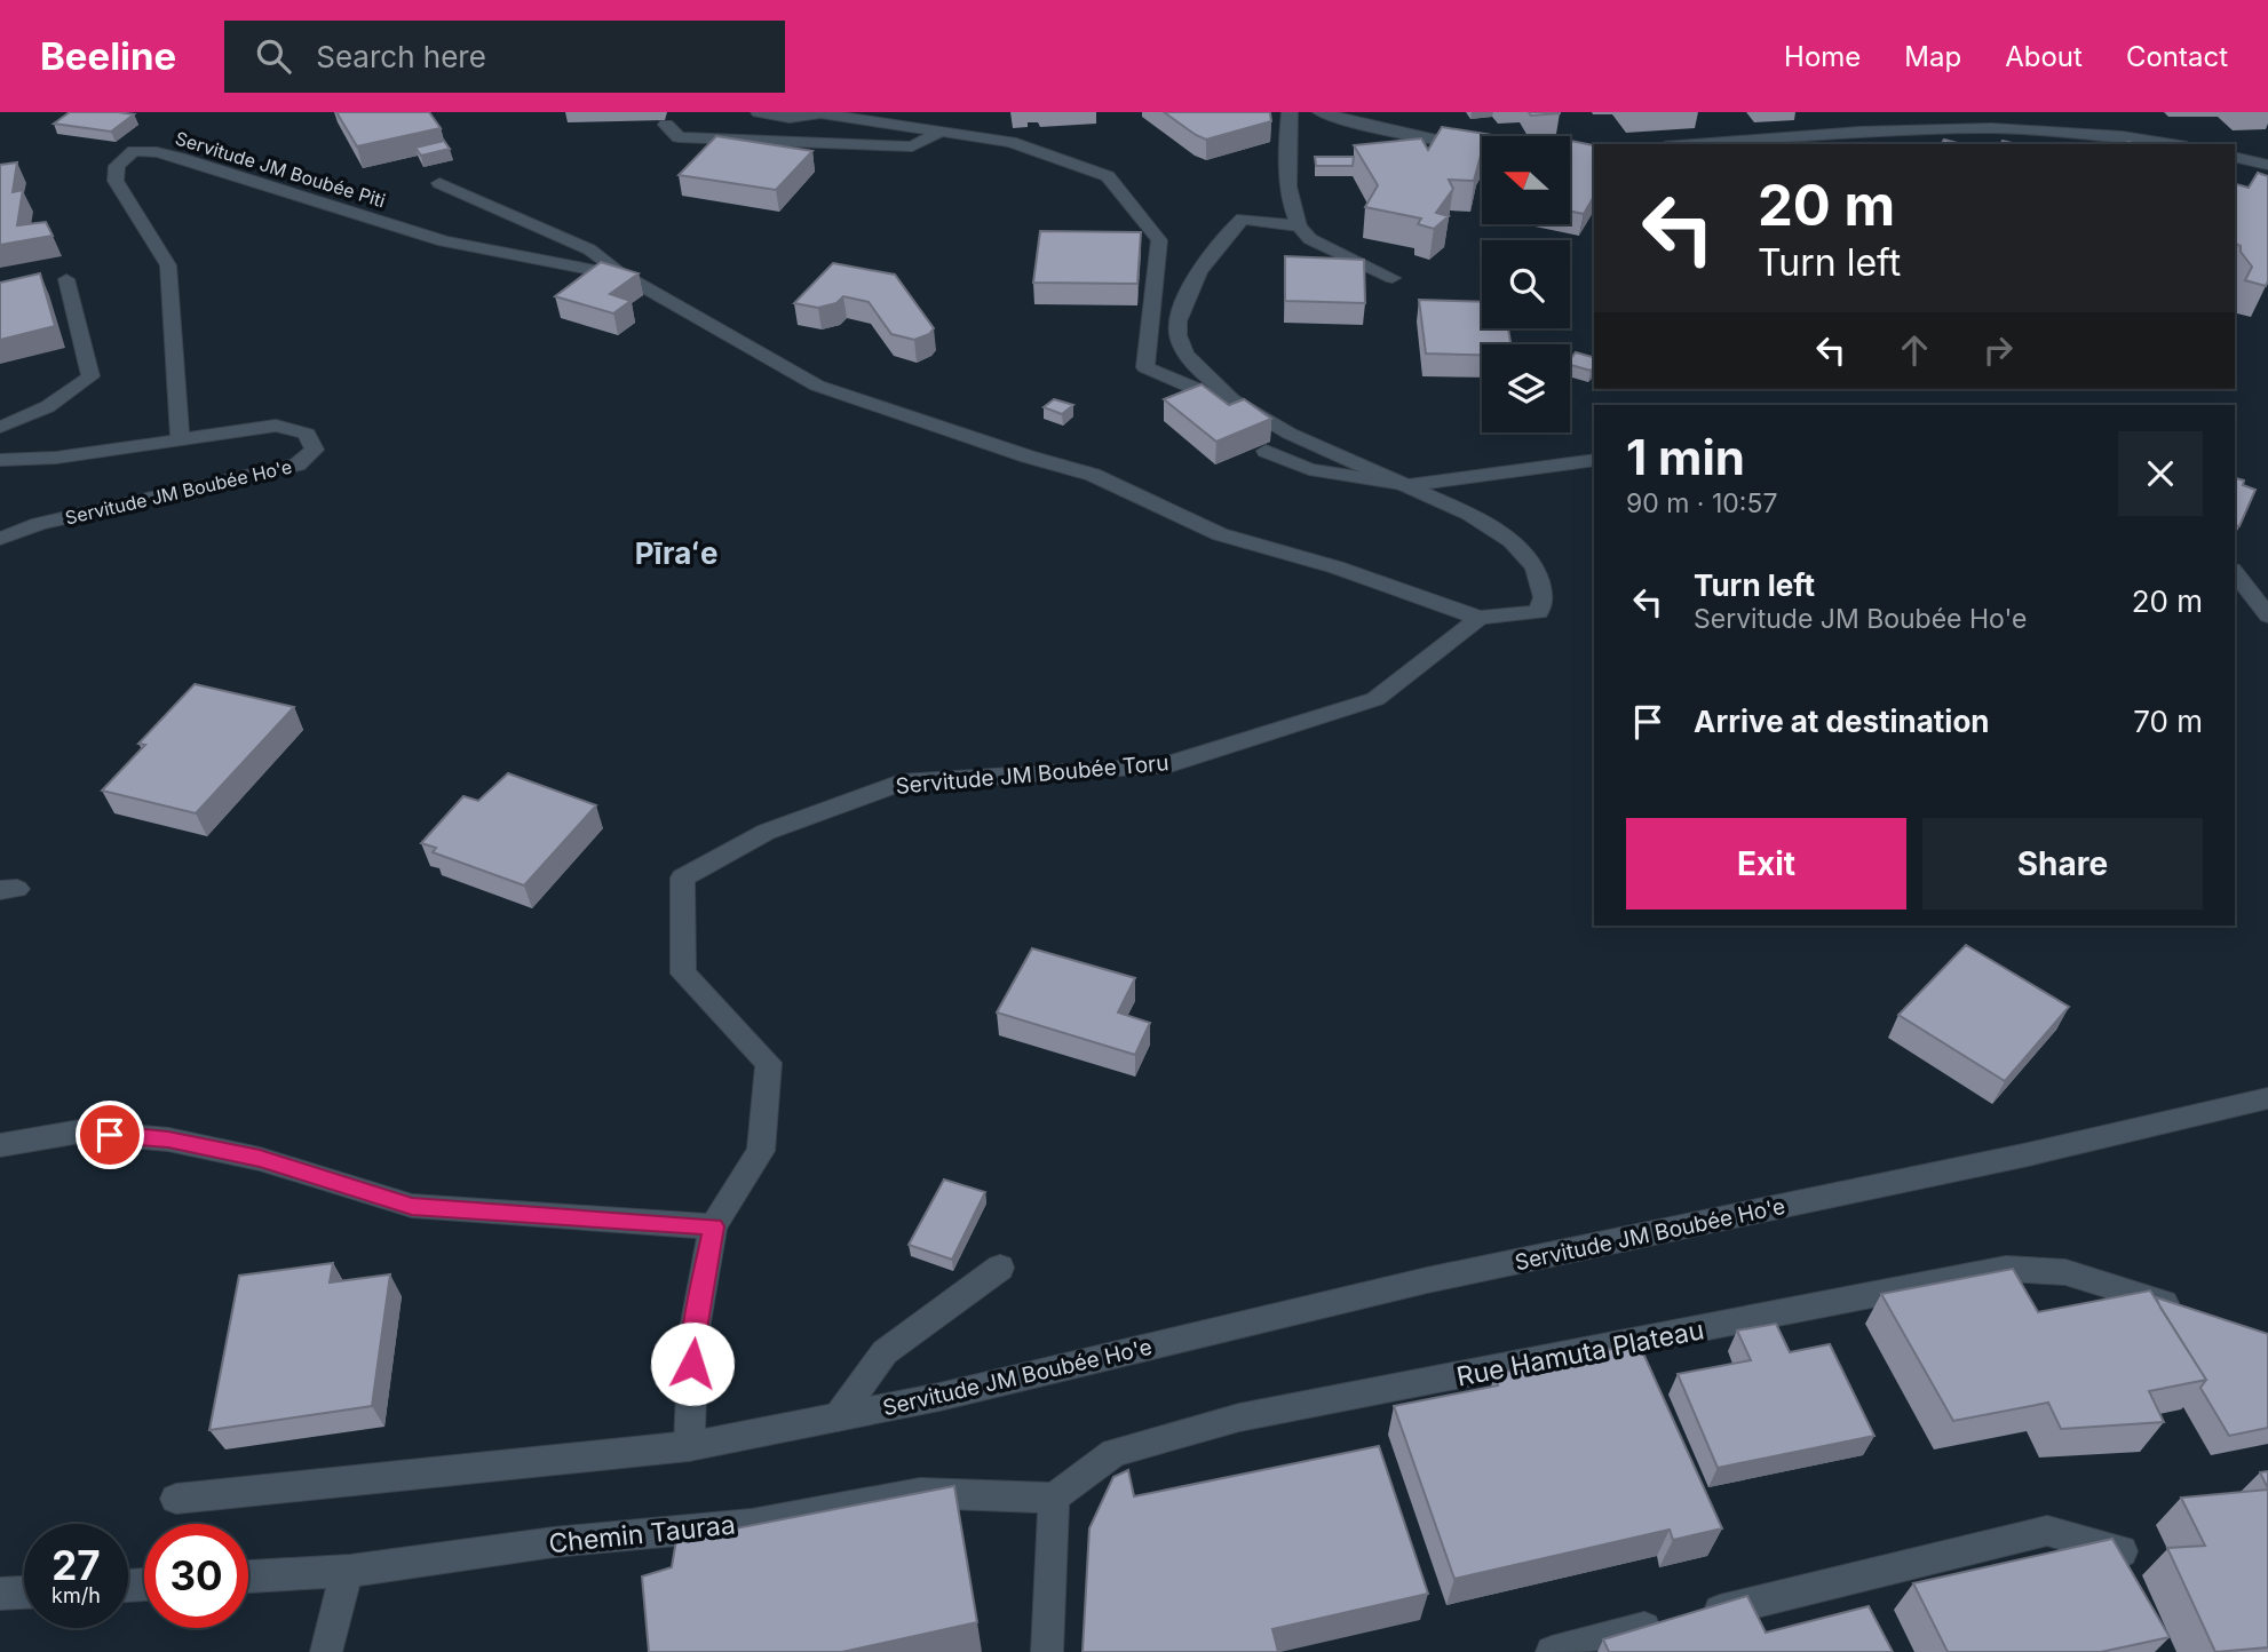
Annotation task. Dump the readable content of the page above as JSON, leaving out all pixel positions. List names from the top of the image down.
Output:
{
  "streets": {
    "street": [
      "Servitude JM Boubée Piti",
      "Servitude JM Boubée Ho'e",
      "Servitude JM Boubée Toru",
      "Rue Hamuta Plateau",
      "Chemin Tauraa"
    ]
  },
  "crossings": [
    ["Servitude JM Boubée Piti", "Servitude JM Boubée Ho'e"],
    ["Rue Hamuta Plateau", "Chemin Tauraa"]
  ],
  "districts": ["Pīraʻe"],
  "north": "left",
  "page": {
    "header": "Beeline",
    "search": "Search here",
    "nav": [
      "Home",
      "Map",
      "About",
      "Contact"
    ],
    "turn": ["20 m", "Turn left"],
    "heading": ["1 min", "90 m · 10:57"],
    "list": [
      {
        "name": "Turn left",
        "note": "Servitude JM Boubée Ho'e",
        "value": "20 m"
      },
      {
        "name": "Arrive at destination",
        "value": "70 m"
      }
    ],
    "buttons": ["Exit", "Share"],
    "speed": "27 km/h",
    "limit": "30"
  }
}
